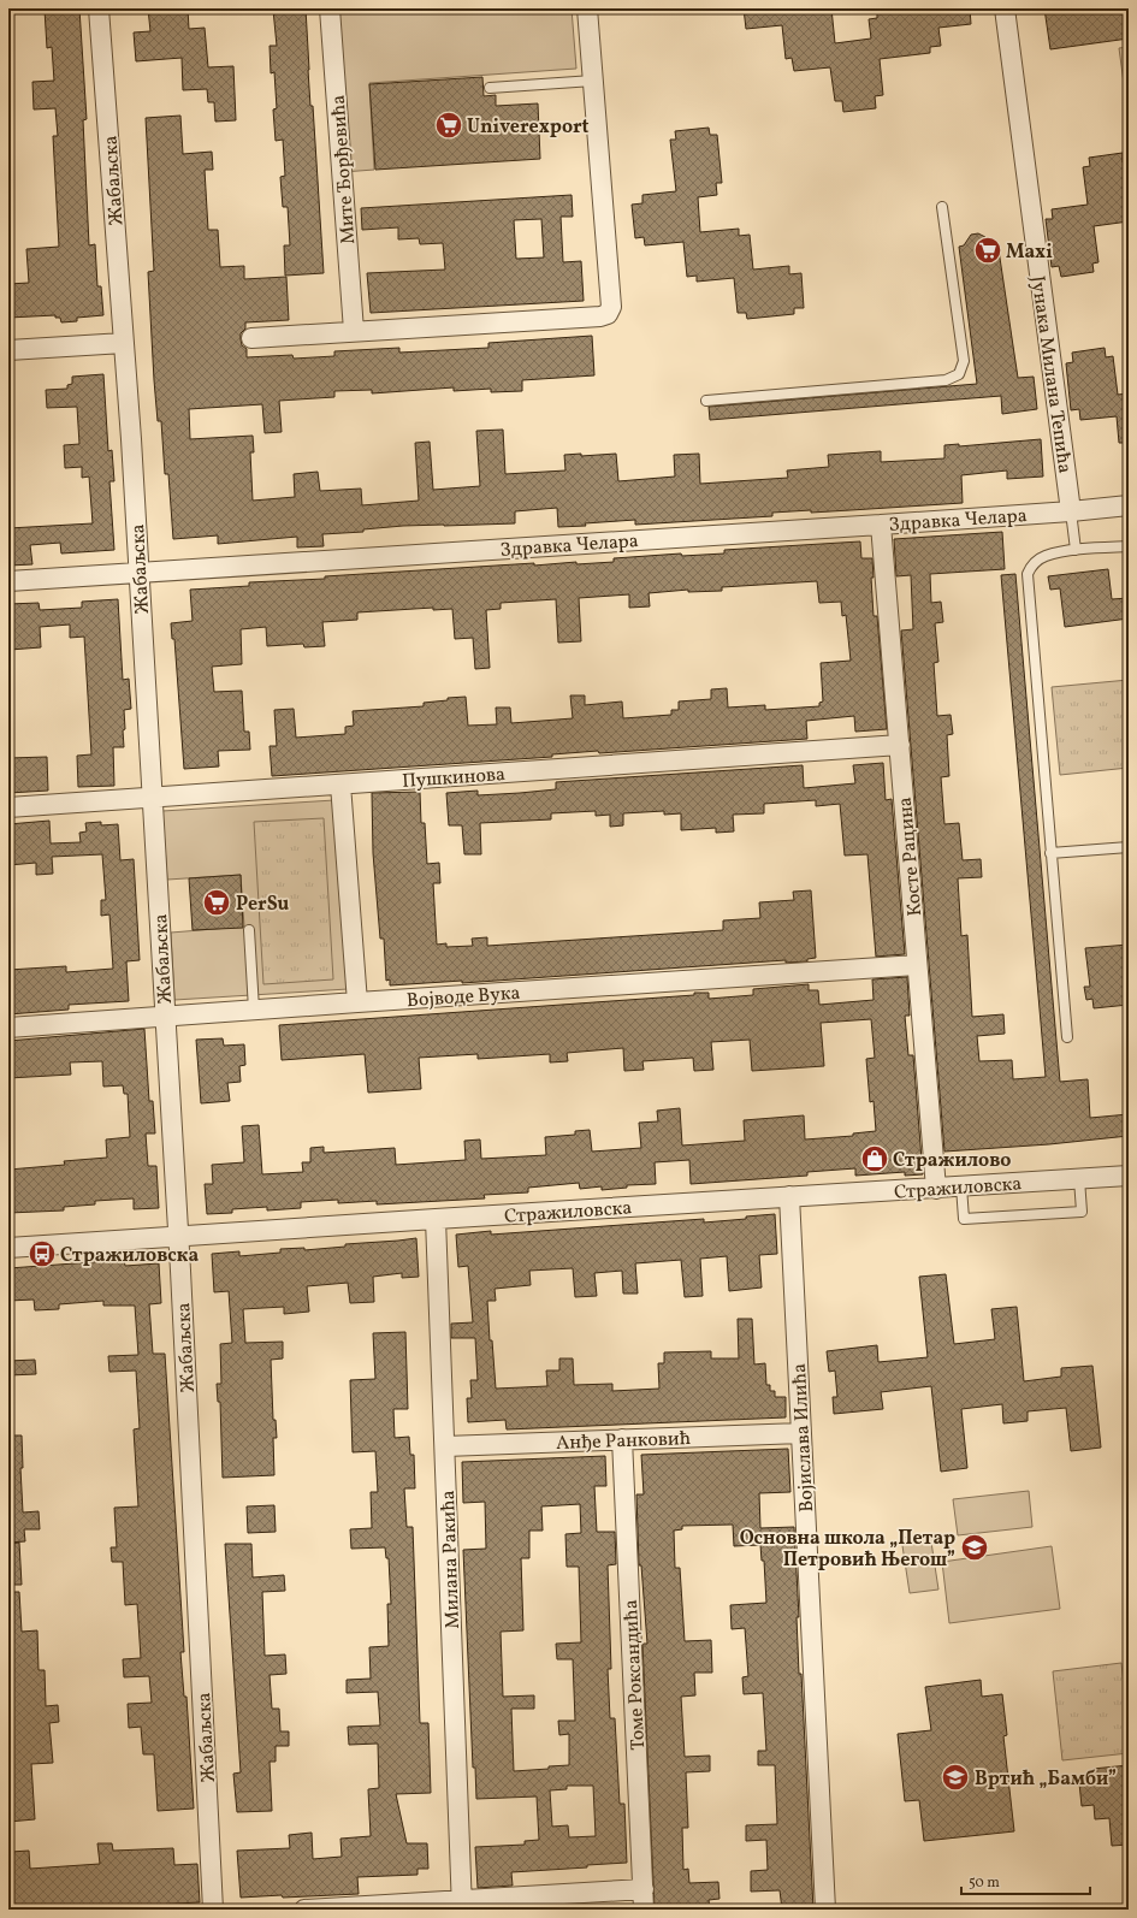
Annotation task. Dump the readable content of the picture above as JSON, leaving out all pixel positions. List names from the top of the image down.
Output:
{
  "streets": {
    "street": [
      "Мите Ђорђевића",
      "Жабаљска",
      "Јунака Милана Тепића",
      "Здравка Челара",
      "Пушкинова",
      "Косте Рацина",
      "Војводе Вука",
      "Стражиловска",
      "Војислава Илића",
      "Анђе Ранковић",
      "Милана Ракића",
      "Томе Роксандића"
    ]
  },
  "crossings": [
    ["Жабаљска", "Здравка Челара"],
    ["Жабаљска", "Пушкинова"],
    ["Жабаљска", "Војводе Вука"],
    ["Жабаљска", "Стражиловска"],
    ["Јунака Милана Тепића", "Здравка Челара"],
    ["Здравка Челара", "Косте Рацина"],
    ["Пушкинова", "Косте Рацина"],
    ["Косте Рацина", "Војводе Вука"],
    ["Косте Рацина", "Стражиловска"],
    ["Стражиловска", "Војислава Илића"],
    ["Стражиловска", "Милана Ракића"],
    ["Војислава Илића", "Анђе Ранковић"],
    ["Анђе Ранковић", "Милана Ракића"],
    ["Анђе Ранковић", "Томе Роксандића"]
  ],
  "places": {
    "supermarket": ["Univerexport", "Maxi", "PerSu"],
    "shop": ["Стражилово"],
    "bus stop": ["Стражиловска"],
    "school or university": ["Основна школа „Петар Петровић Његош”", "Вртић „Бамби”"]
  },
  "scale_bar": "50 m"
}
